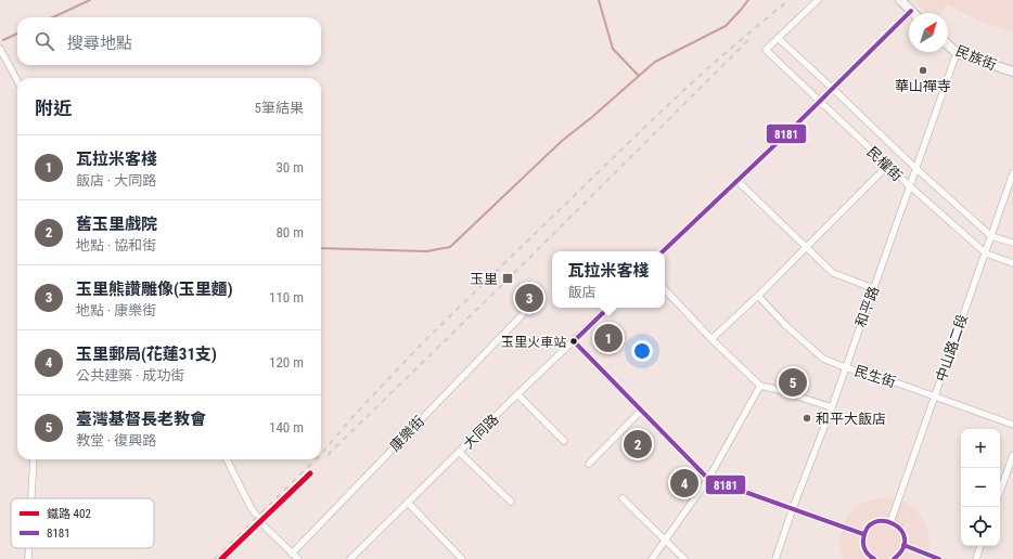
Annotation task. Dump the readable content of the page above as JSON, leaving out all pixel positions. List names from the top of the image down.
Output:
{
  "streets": {
    "street": [
      "民族街",
      "民權街",
      "和平路",
      "中山路二段",
      "民生街",
      "大同路",
      "康樂街"
    ]
  },
  "crossings": [
    ["民族街", "和平路"],
    ["民權街", "和平路"],
    ["民權街", "中山路二段"],
    ["和平路", "民生街"],
    ["中山路二段", "民生街"]
  ],
  "places": {
    "other": ["華山禪寺", "玉里火車站", "和平大飯店"],
    "transit": ["玉里"]
  },
  "lines": ["transit line 8181", "rail line 402"],
  "legend": ["鐵路 402", "8181"],
  "north": "top right",
  "page": {
    "search": "搜尋地點",
    "heading": ["附近", "5筆結果"],
    "list": [
      {
        "mark": "1",
        "name": "瓦拉米客棧",
        "note": "飯店 · 大同路",
        "value": "30 m"
      },
      {
        "mark": "2",
        "name": "舊玉里戲院",
        "note": "地點 · 協和街",
        "value": "80 m"
      },
      {
        "mark": "3",
        "name": "玉里熊讚雕像(玉里麵)",
        "note": "地點 · 康樂街",
        "value": "110 m"
      },
      {
        "mark": "4",
        "name": "玉里郵局(花蓮31支)",
        "note": "公共建築 · 成功街",
        "value": "120 m"
      },
      {
        "mark": "5",
        "name": "臺灣基督長老教會",
        "note": "教堂 · 復興路",
        "value": "140 m"
      }
    ],
    "popup": ["瓦拉米客棧", "飯店"],
    "pins": [
      "3",
      "1",
      "5",
      "2",
      "4"
    ],
    "map_buttons": ["+", "−"]
  }
}
